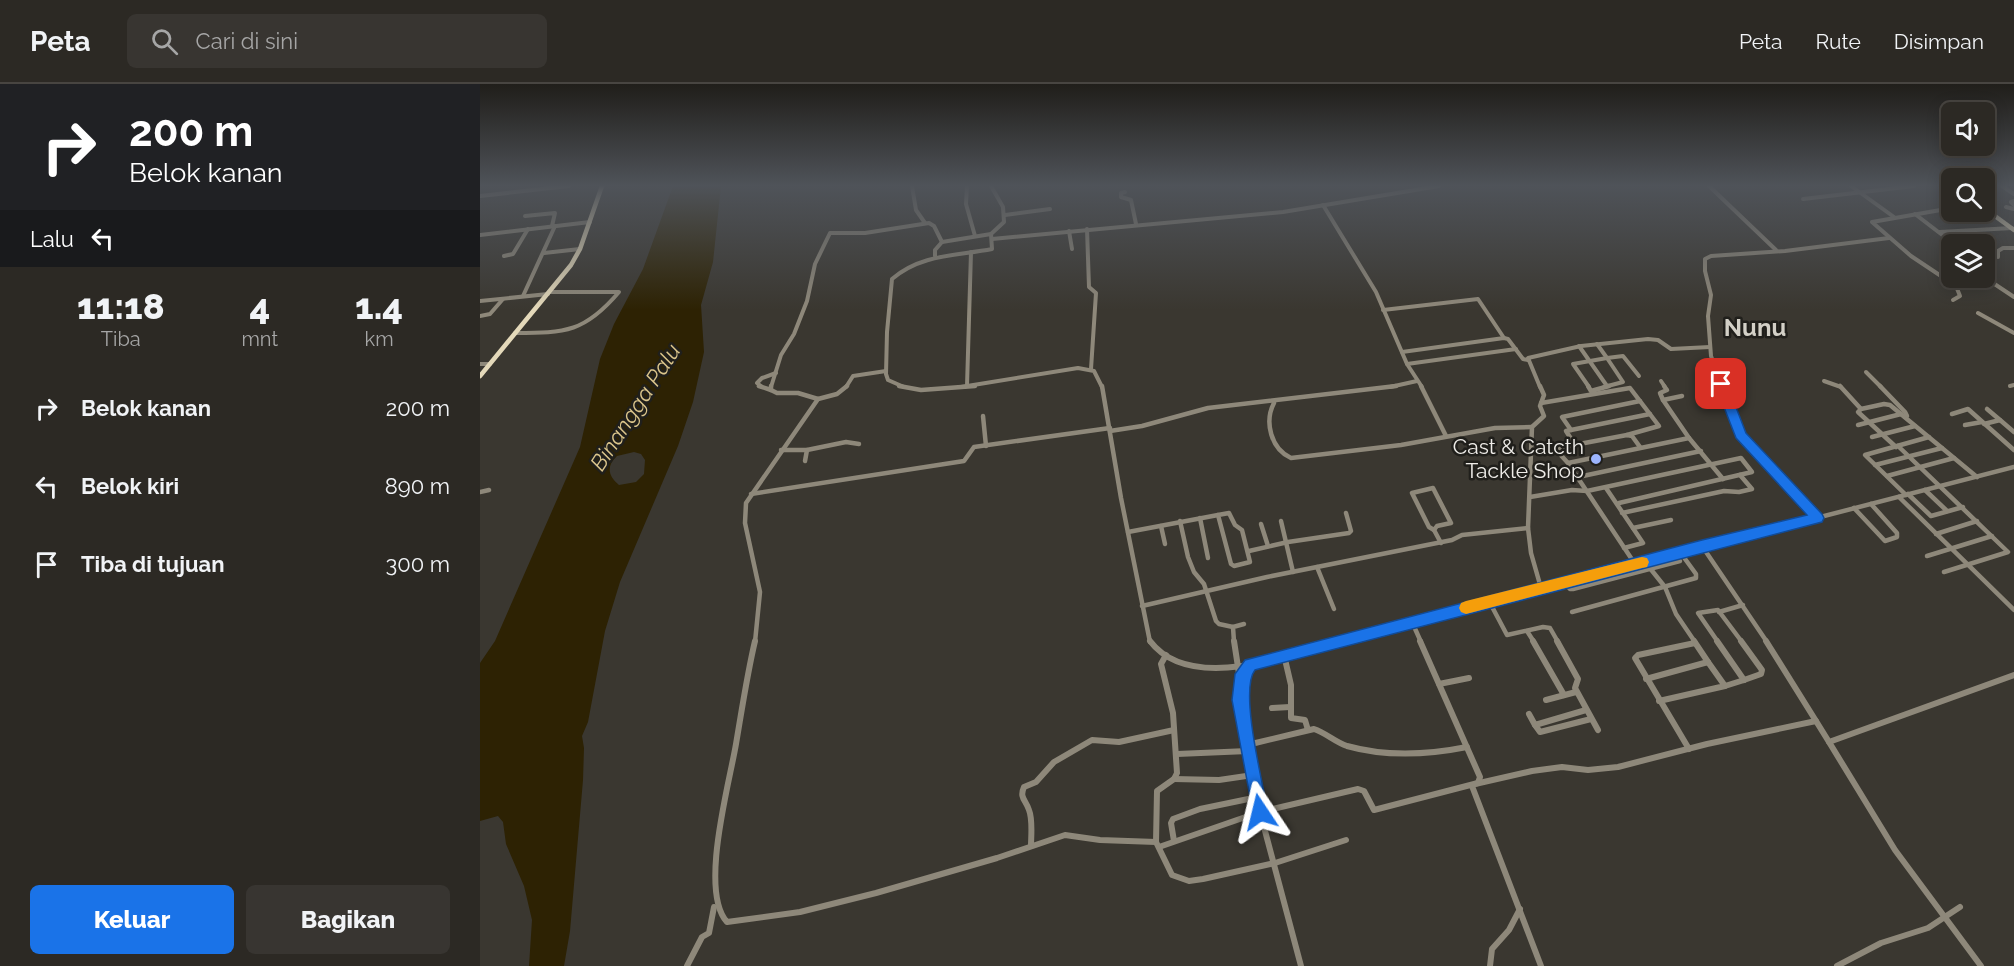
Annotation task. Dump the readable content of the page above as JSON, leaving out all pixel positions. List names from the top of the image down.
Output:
{
  "districts": ["Nunu"],
  "water": ["Binangga Palu"],
  "places": ["Cast & Catcth Tackle Shop"],
  "page": {
    "header": "Peta",
    "search": "Cari di sini",
    "nav": ["Peta", "Rute", "Disimpan"],
    "turn": ["200 m", "Belok kanan"],
    "then": "Lalu",
    "eta": [
      "11:18",
      "Tiba",
      "4",
      "mnt",
      "1.4",
      "km"
    ],
    "list": [
      {
        "name": "Belok kanan",
        "value": "200 m"
      },
      {
        "name": "Belok kiri",
        "value": "890 m"
      },
      {
        "name": "Tiba di tujuan",
        "value": "300 m"
      }
    ],
    "buttons": ["Keluar", "Bagikan"]
  }
}
